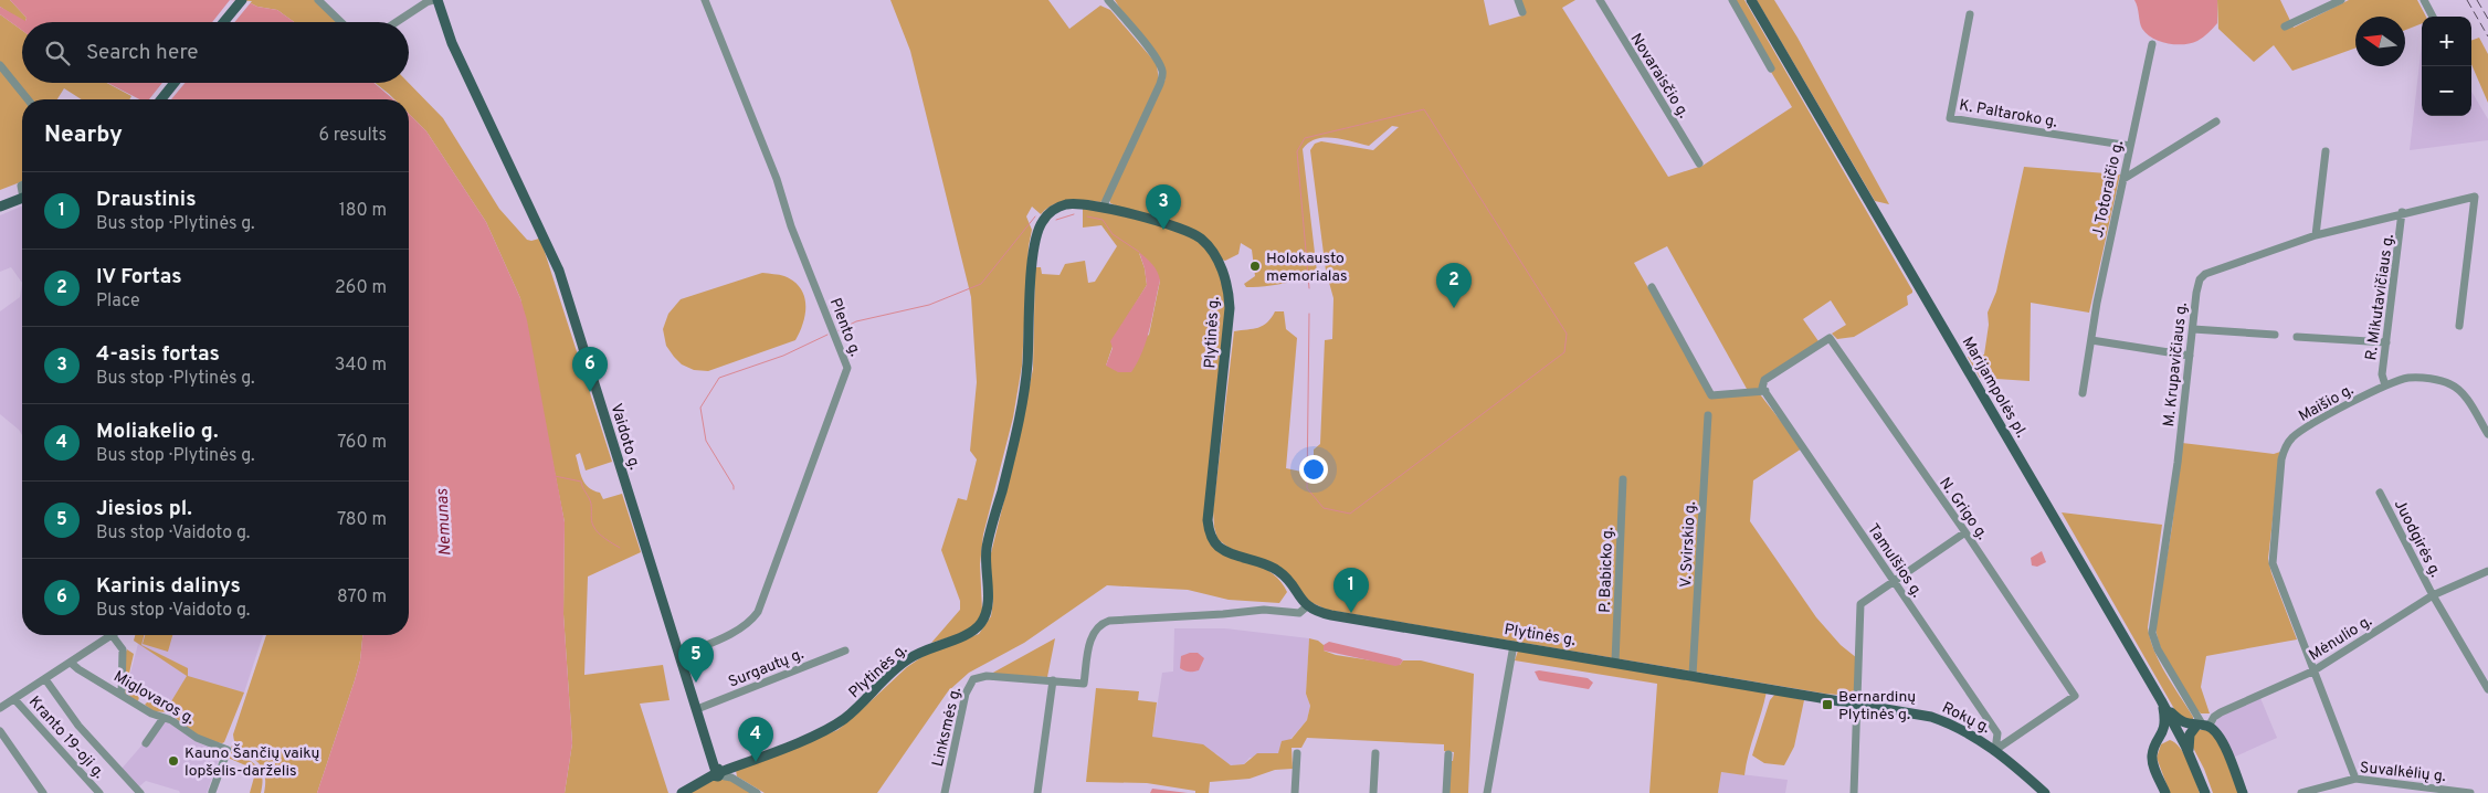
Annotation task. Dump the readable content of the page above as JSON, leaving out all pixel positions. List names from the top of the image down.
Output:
{
  "streets": {
    "main road": [
      "Plytinės g.",
      "Marijampolės pl.",
      "Vaidoto g.",
      "Rokų g."
    ],
    "street": [
      "Novaraisčio g.",
      "K. Paltaroko g.",
      "J. Totoraičio g.",
      "R. Mikutavičiaus g.",
      "Plento g.",
      "M. Krupavičiaus g.",
      "Maišio g.",
      "N. Grigo g.",
      "Juodgirės g.",
      "V. Svirskio g.",
      "Tamulšios g.",
      "P. Babicko g.",
      "Mėnulio g.",
      "Surgautų g.",
      "Miglovaros g.",
      "Linksmės g.",
      "Kranto 19-oji g.",
      "Suvalkėlių g."
    ]
  },
  "crossings": [
    ["K. Paltaroko g.", "J. Totoraičio g."],
    ["R. Mikutavičiaus g.", "M. Krupavičiaus g."],
    ["R. Mikutavičiaus g.", "Maišio g."],
    ["Plento g.", "Vaidoto g."],
    ["Plytinės g.", "Vaidoto g."],
    ["Plytinės g.", "V. Svirskio g."],
    ["Plytinės g.", "P. Babicko g."],
    ["Plytinės g.", "Rokų g."],
    ["Plytinės g.", "Linksmės g."],
    ["M. Krupavičiaus g.", "Mėnulio g."],
    ["Maišio g.", "Mėnulio g."],
    ["Maišio g.", "Suvalkėlių g."],
    ["Vaidoto g.", "Surgautų g."],
    ["N. Grigo g.", "Tamulšios g."],
    ["N. Grigo g.", "Rokų g."],
    ["Juodgirės g.", "Mėnulio g."],
    ["Tamulšios g.", "Rokų g."]
  ],
  "water": ["Nemunas"],
  "places": {
    "other": ["Holokausto memorialas", "Kauno Šančių vaikų lopšelis-darželis"],
    "transit": ["Bernardinų Plytinės g."]
  },
  "north": "left",
  "page": {
    "map_buttons": ["+", "−"],
    "search": "Search here",
    "heading": ["Nearby", "6 results"],
    "list": [
      {
        "mark": "1",
        "name": "Draustinis",
        "note": "Bus stop · Plytinės g.",
        "value": "180 m"
      },
      {
        "mark": "2",
        "name": "IV Fortas",
        "note": "Place",
        "value": "260 m"
      },
      {
        "mark": "3",
        "name": "4-asis fortas",
        "note": "Bus stop · Plytinės g.",
        "value": "340 m"
      },
      {
        "mark": "4",
        "name": "Moliakelio g.",
        "note": "Bus stop · Plytinės g.",
        "value": "760 m"
      },
      {
        "mark": "5",
        "name": "Jiesios pl.",
        "note": "Bus stop · Vaidoto g.",
        "value": "780 m"
      },
      {
        "mark": "6",
        "name": "Karinis dalinys",
        "note": "Bus stop · Vaidoto g.",
        "value": "870 m"
      }
    ],
    "pins": [
      "3",
      "2",
      "6",
      "1",
      "5",
      "4"
    ]
  }
}
